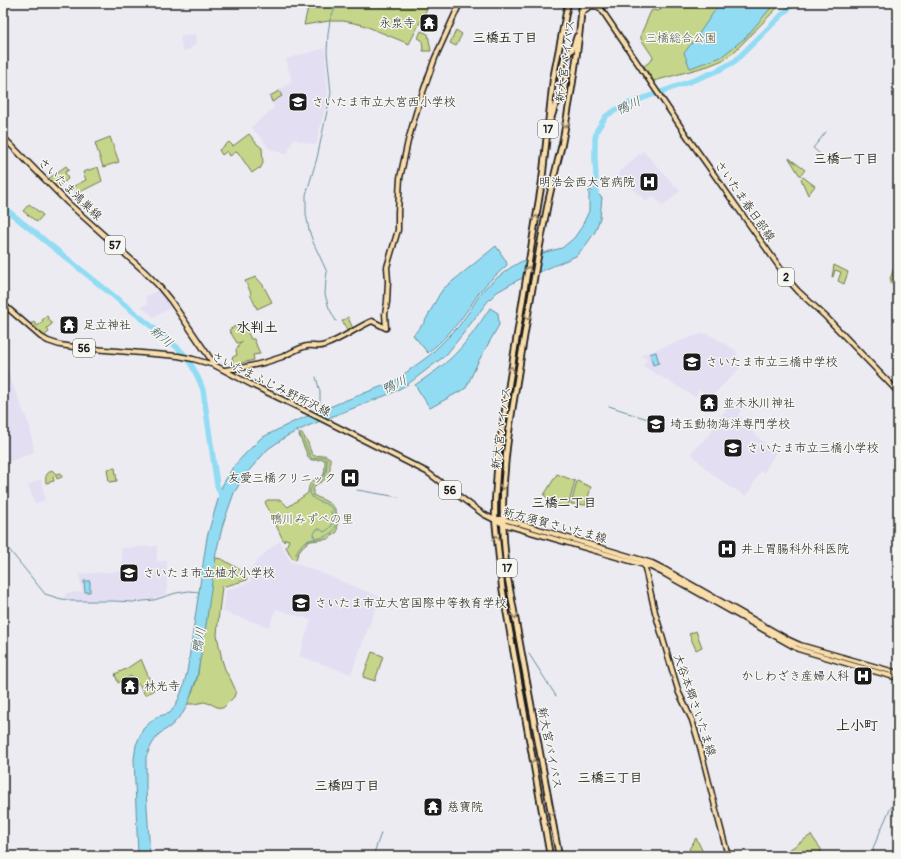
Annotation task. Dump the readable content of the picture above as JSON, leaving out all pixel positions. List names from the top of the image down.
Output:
{
  "streets": {
    "highway": ["新大宮バイパス", "17"],
    "main road": [
      "さいたま鴻巣線",
      "さいたま春日部線",
      "57",
      "2",
      "56",
      "さいたまふじみ野所沢線",
      "新方須賀さいたま線",
      "大谷本郷さいたま線"
    ]
  },
  "crossings": [
    ["新大宮バイパス", "さいたまふじみ野所沢線"],
    ["新大宮バイパス", "新方須賀さいたま線"],
    ["さいたま鴻巣線", "さいたまふじみ野所沢線"],
    ["さいたまふじみ野所沢線", "新方須賀さいたま線"],
    ["新方須賀さいたま線", "大谷本郷さいたま線"]
  ],
  "districts": [
    "三橋五丁目",
    "三橋一丁目",
    "水判土",
    "三橋二丁目",
    "上小町",
    "三橋三丁目",
    "三橋四丁目"
  ],
  "water": ["鴨川", "新川"],
  "parks": ["三橋総合公園", "鴨川みずべの里"],
  "places": {
    "temple": [
      "永泉寺",
      "足立神社",
      "並木氷川神社",
      "林光寺",
      "慈寶院"
    ],
    "school or university": [
      "さいたま市立大宮西小学校",
      "さいたま市立三橋中学校",
      "埼玉動物海洋専門学校",
      "さいたま市立三橋小学校",
      "さいたま市立植水小学校",
      "さいたま市立大宮国際中等教育学校"
    ],
    "hospital": [
      "明浩会西大宮病院",
      "友愛三橋クリニック",
      "井上胃腸科外科医院",
      "かしわざき産婦人科"
    ]
  }
}
